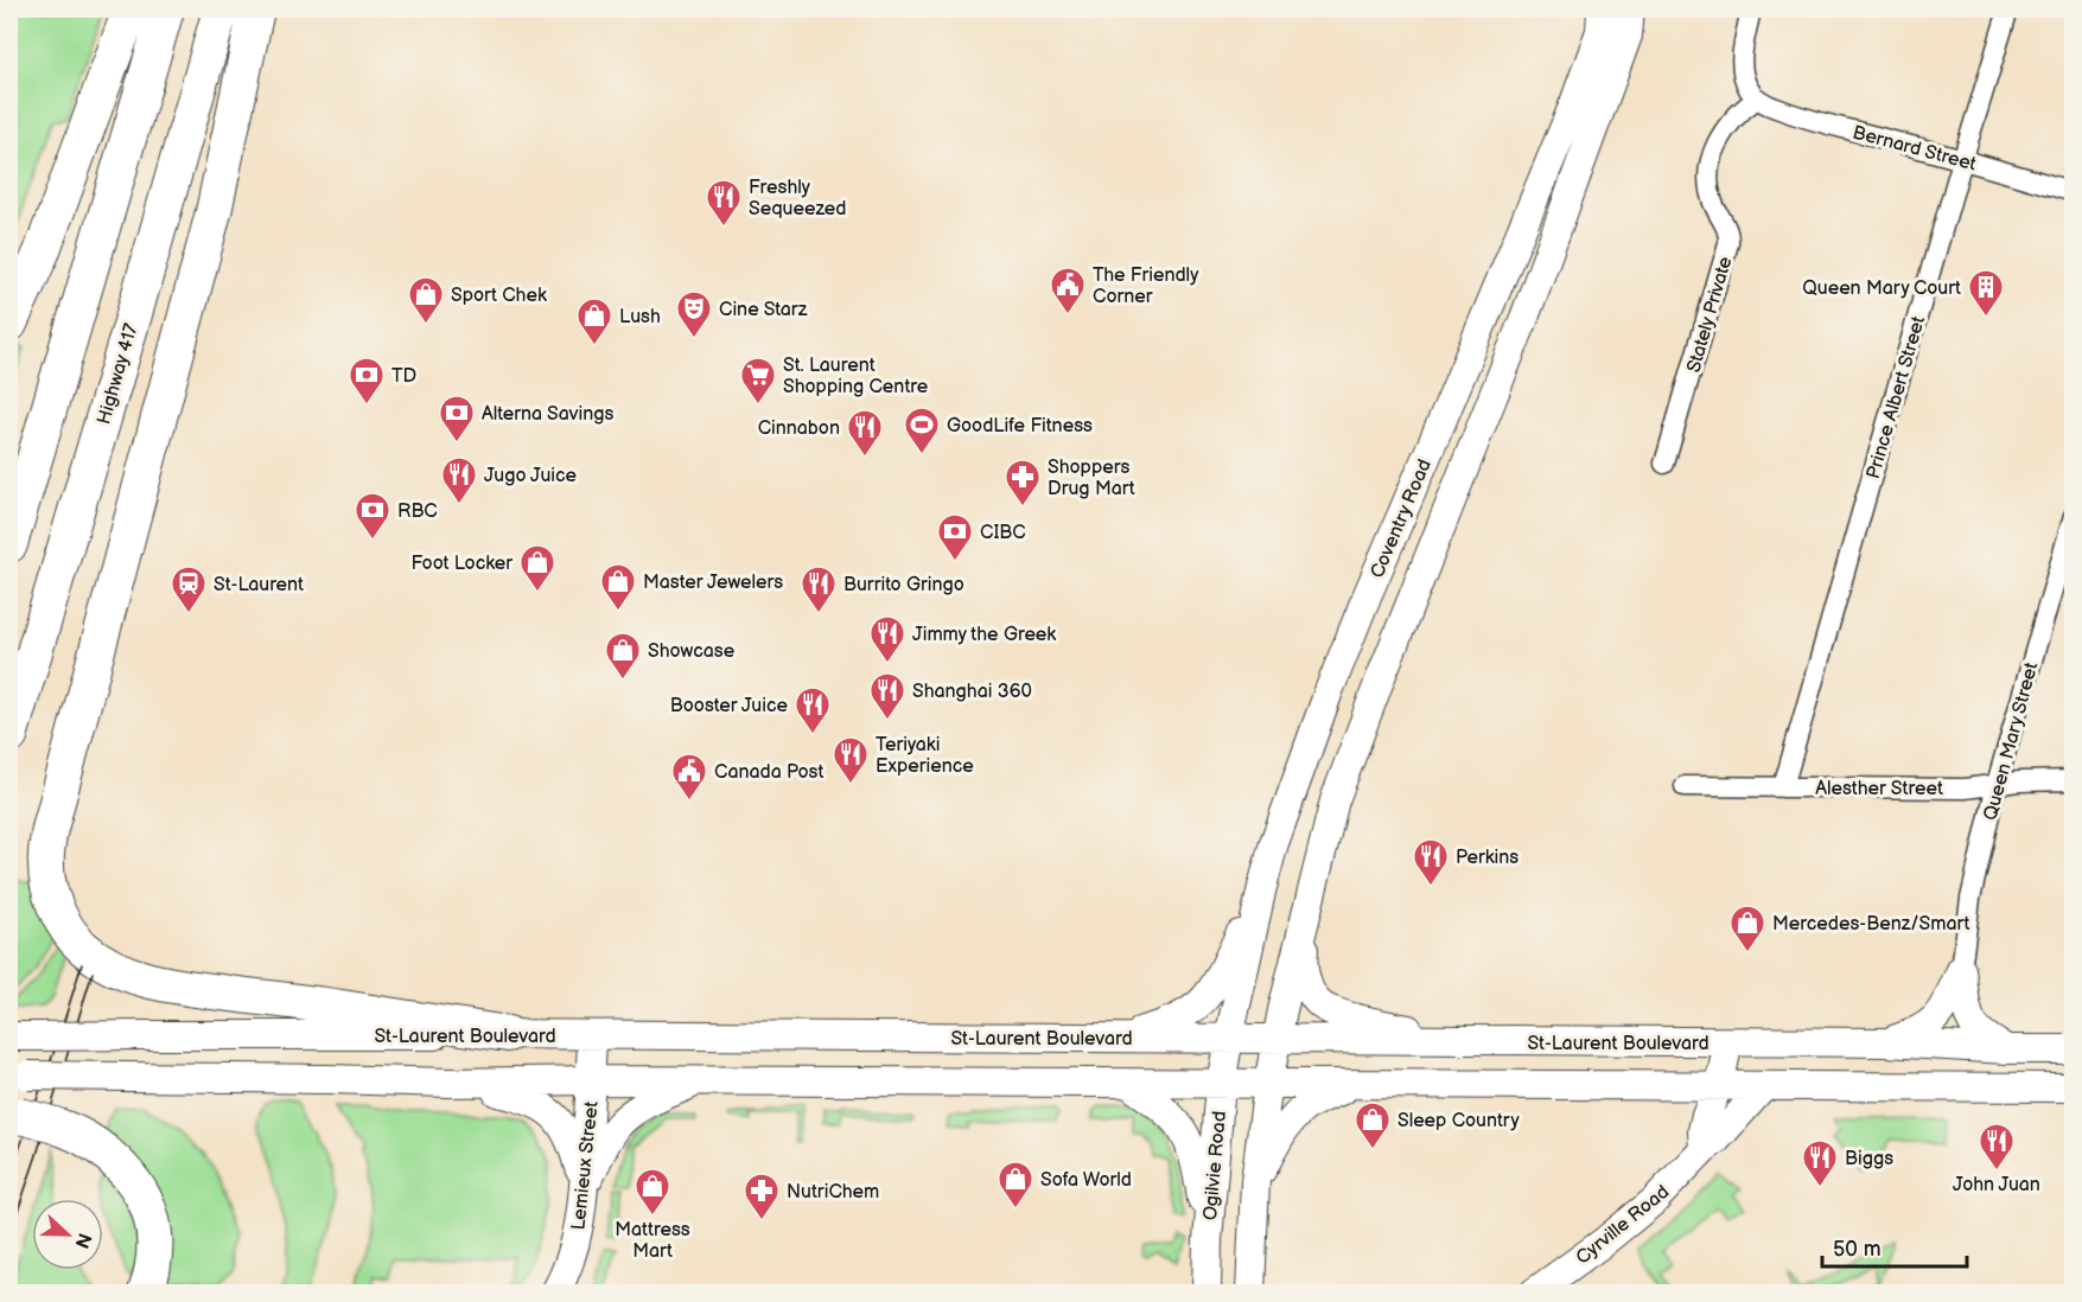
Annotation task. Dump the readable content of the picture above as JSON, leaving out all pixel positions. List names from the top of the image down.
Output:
{
  "streets": {
    "highway": ["Highway 417"],
    "main road": [
      "Coventry Road",
      "St-Laurent Boulevard",
      "Lemieux Street",
      "Ogilvie Road",
      "Cyrville Road"
    ],
    "street": [
      "Bernard Street",
      "Stately Private",
      "Prince Albert Street",
      "Queen Mary Street",
      "Alesther Street"
    ]
  },
  "crossings": [
    ["Bernard Street", "Stately Private"],
    ["Bernard Street", "Prince Albert Street"],
    ["Prince Albert Street", "Alesther Street"],
    ["Coventry Road", "St-Laurent Boulevard"],
    ["Coventry Road", "Ogilvie Road"],
    ["Queen Mary Street", "Alesther Street"],
    ["St-Laurent Boulevard", "Lemieux Street"],
    ["St-Laurent Boulevard", "Ogilvie Road"]
  ],
  "places": {
    "restaurant": [
      "Freshly Sequeezed",
      "Cinnabon",
      "Jugo Juice",
      "Burrito Gringo",
      "Jimmy the Greek",
      "Shanghai 360",
      "Booster Juice",
      "Teriyaki Experience",
      "Perkins",
      "John Juan",
      "Biggs"
    ],
    "public building": ["The Friendly Corner", "Canada Post"],
    "building": ["Queen Mary Court"],
    "shop": [
      "Sport Chek",
      "Lush",
      "Foot Locker",
      "Master Jewelers",
      "Showcase",
      "Mercedes-Benz/Smart",
      "Sleep Country",
      "Sofa World",
      "Mattress Mart"
    ],
    "theatre": ["Cine Starz"],
    "bank": [
      "TD",
      "Alterna Savings",
      "RBC",
      "CIBC"
    ],
    "supermarket": ["St. Laurent Shopping Centre"],
    "sports": ["GoodLife Fitness"],
    "pharmacy": ["Shoppers Drug Mart", "NutriChem"],
    "station": ["St-Laurent"]
  },
  "scale_bar": "50 m",
  "north": "right"
}
